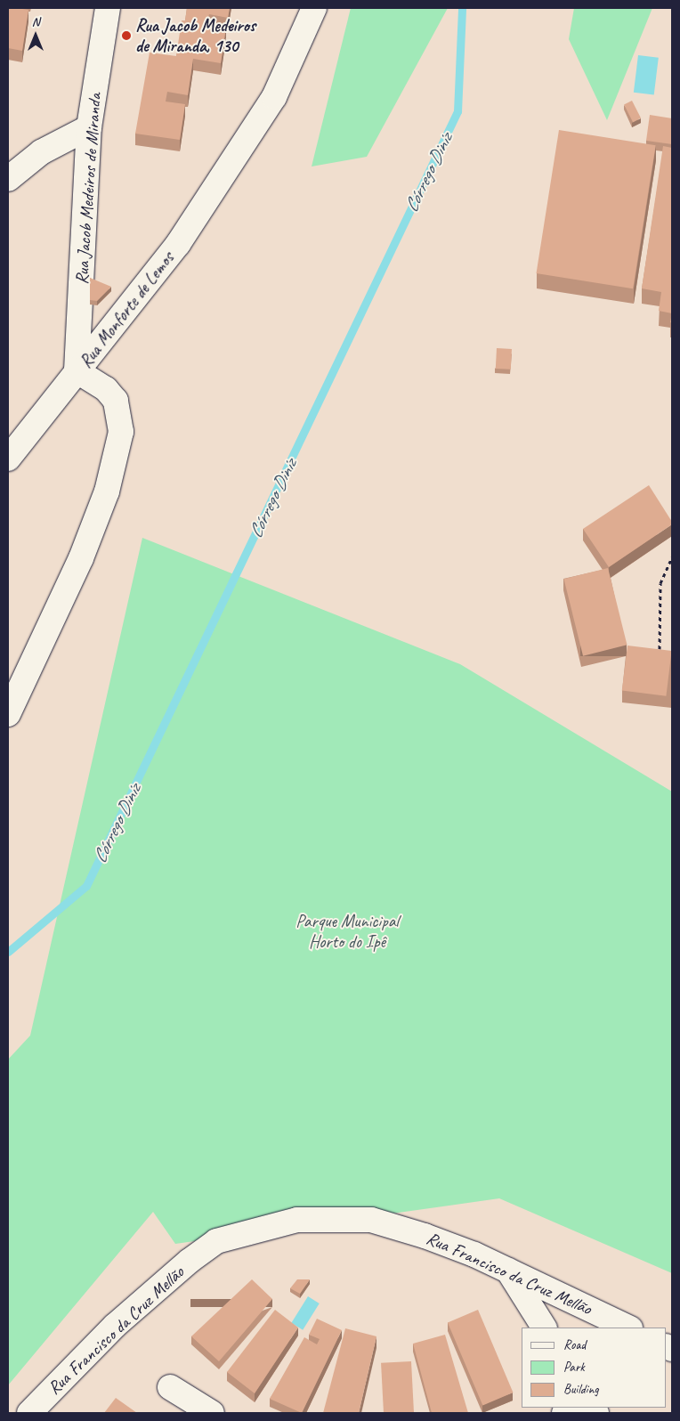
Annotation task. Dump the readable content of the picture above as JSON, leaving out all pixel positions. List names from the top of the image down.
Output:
{
  "streets": {
    "street": ["Rua Jacob Medeiros de Miranda", "Rua Monforte de Lemos", "Rua Francisco da Cruz Mellão"]
  },
  "crossings": [
    ["Rua Jacob Medeiros de Miranda", "Rua Monforte de Lemos"]
  ],
  "water": ["Córrego Diniz"],
  "parks": ["Parque Municipal Horto do Ipê"],
  "places": ["Rua Jacob Medeiros de Miranda, 130"],
  "legend": ["Road", "Park", "Building"],
  "north": "top"
}
